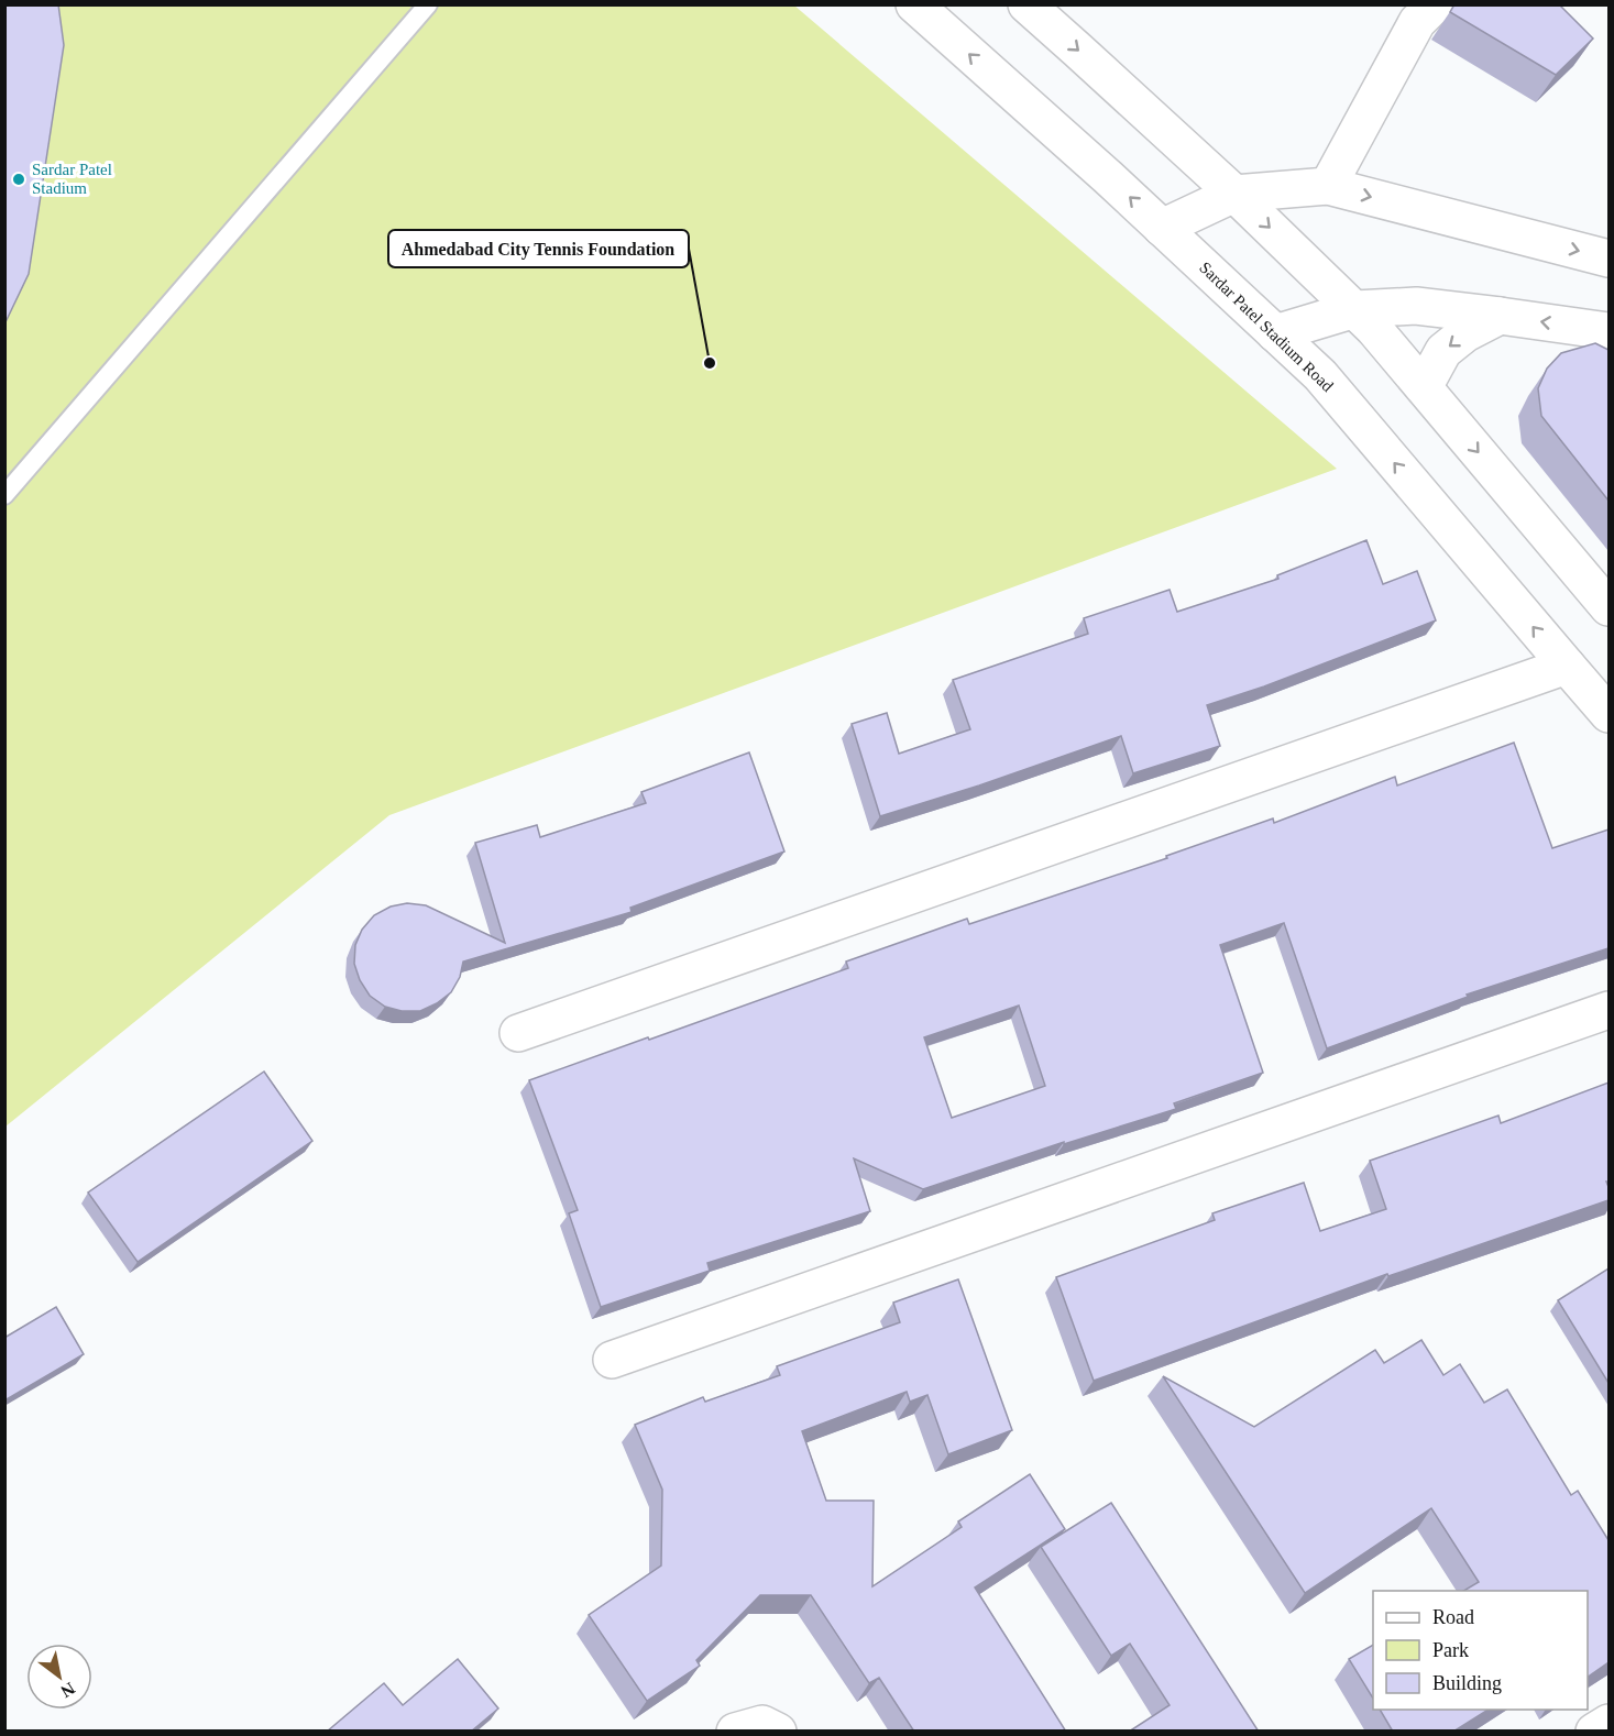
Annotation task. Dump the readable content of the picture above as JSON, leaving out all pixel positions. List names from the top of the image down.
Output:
{
  "streets": {
    "street": ["Sardar Patel Stadium Road"]
  },
  "places": ["Sardar Patel Stadium", "Ahmedabad City Tennis Foundation"],
  "legend": ["Road", "Park", "Building"],
  "north": "bottom right"
}
